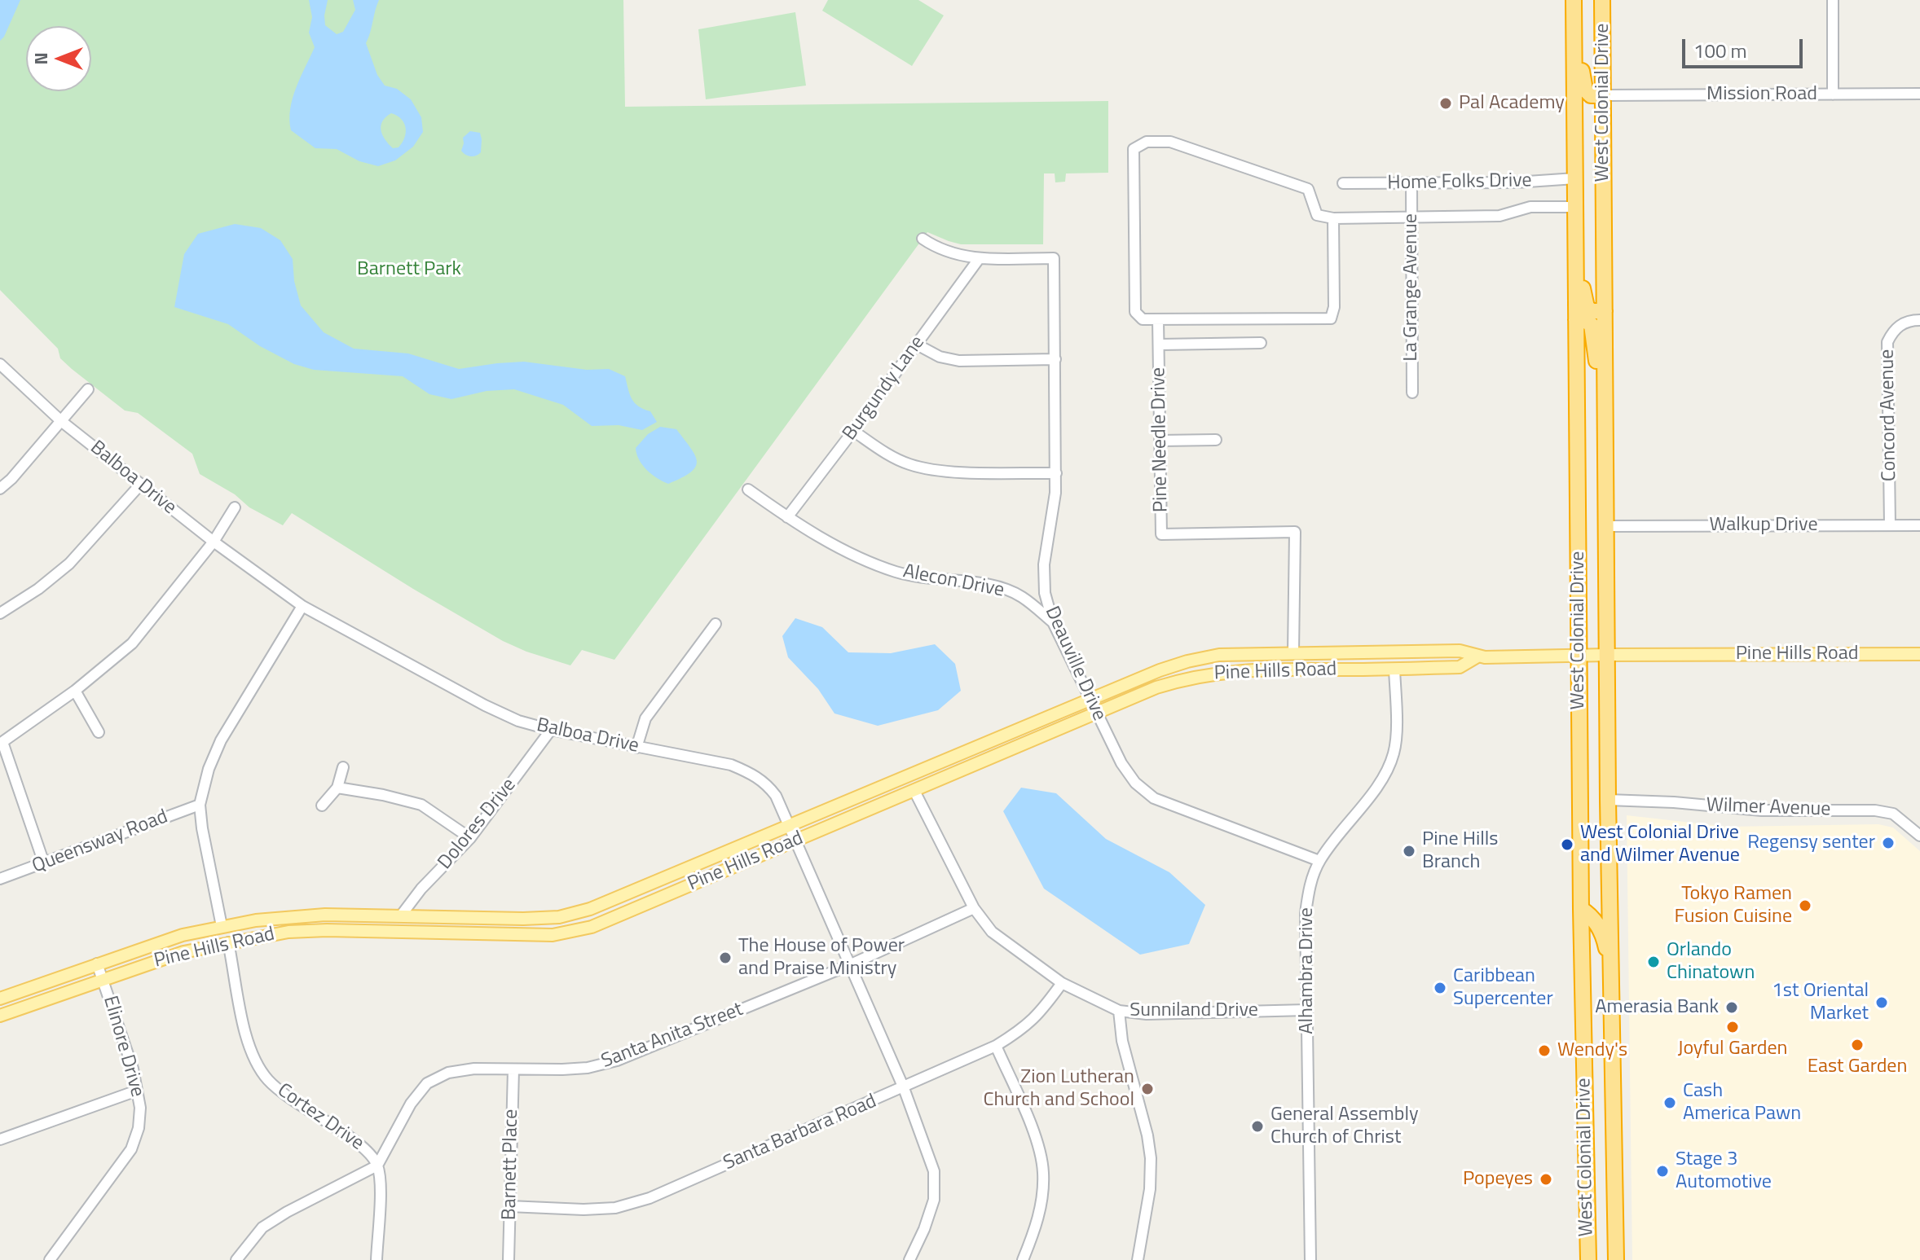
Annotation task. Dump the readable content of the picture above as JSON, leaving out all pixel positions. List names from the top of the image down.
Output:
{
  "streets": {
    "highway": ["West Colonial Drive"],
    "main road": ["Pine Hills Road"],
    "street": [
      "Mission Road",
      "Home Folks Drive",
      "La Grange Avenue",
      "Burgundy Lane",
      "Concord Avenue",
      "Pine Needle Drive",
      "Balboa Drive",
      "Walkup Drive",
      "Alecon Drive",
      "Deauville Drive",
      "Wilmer Avenue",
      "Dolores Drive",
      "Queensway Road",
      "Alhambra Drive",
      "Sunniland Drive",
      "Santa Anita Street",
      "Elinore Drive",
      "Cortez Drive",
      "Santa Barbara Road",
      "Barnett Place"
    ]
  },
  "crossings": [
    ["Mission Road", "West Colonial Drive"],
    ["West Colonial Drive", "Home Folks Drive"],
    ["West Colonial Drive", "Walkup Drive"],
    ["West Colonial Drive", "Pine Hills Road"],
    ["West Colonial Drive", "Wilmer Avenue"],
    ["Home Folks Drive", "La Grange Avenue"],
    ["Burgundy Lane", "Alecon Drive"],
    ["Burgundy Lane", "Deauville Drive"],
    ["Concord Avenue", "Walkup Drive"],
    ["Pine Needle Drive", "Pine Hills Road"],
    ["Balboa Drive", "Pine Hills Road"],
    ["Balboa Drive", "Dolores Drive"],
    ["Balboa Drive", "Santa Anita Street"],
    ["Balboa Drive", "Santa Barbara Road"],
    ["Alecon Drive", "Deauville Drive"],
    ["Pine Hills Road", "Deauville Drive"],
    ["Pine Hills Road", "Dolores Drive"],
    ["Pine Hills Road", "Alhambra Drive"],
    ["Pine Hills Road", "Sunniland Drive"],
    ["Pine Hills Road", "Elinore Drive"],
    ["Pine Hills Road", "Cortez Drive"],
    ["Deauville Drive", "Alhambra Drive"],
    ["Alhambra Drive", "Sunniland Drive"],
    ["Sunniland Drive", "Santa Anita Street"],
    ["Sunniland Drive", "Santa Barbara Road"],
    ["Santa Anita Street", "Cortez Drive"],
    ["Santa Anita Street", "Barnett Place"],
    ["Santa Barbara Road", "Barnett Place"]
  ],
  "parks": ["Barnett Park"],
  "places": [
    "Pal Academy",
    "Regensy senter",
    "West Colonial Drive and Wilmer Avenue",
    "Pine Hills Branch",
    "Tokyo Ramen Fusion Cuisine",
    "The House of Power and Praise Ministry",
    "Orlando Chinatown",
    "Caribbean Supercenter",
    "1st Oriental Market",
    "Amerasia Bank",
    "Joyful Garden",
    "East Garden",
    "Wendy's",
    "Zion Lutheran Church and School",
    "Cash America Pawn",
    "General Assembly Church of Christ",
    "Stage 3 Automotive",
    "Popeyes"
  ],
  "scale_bar": "100 m",
  "north": "left"
}
